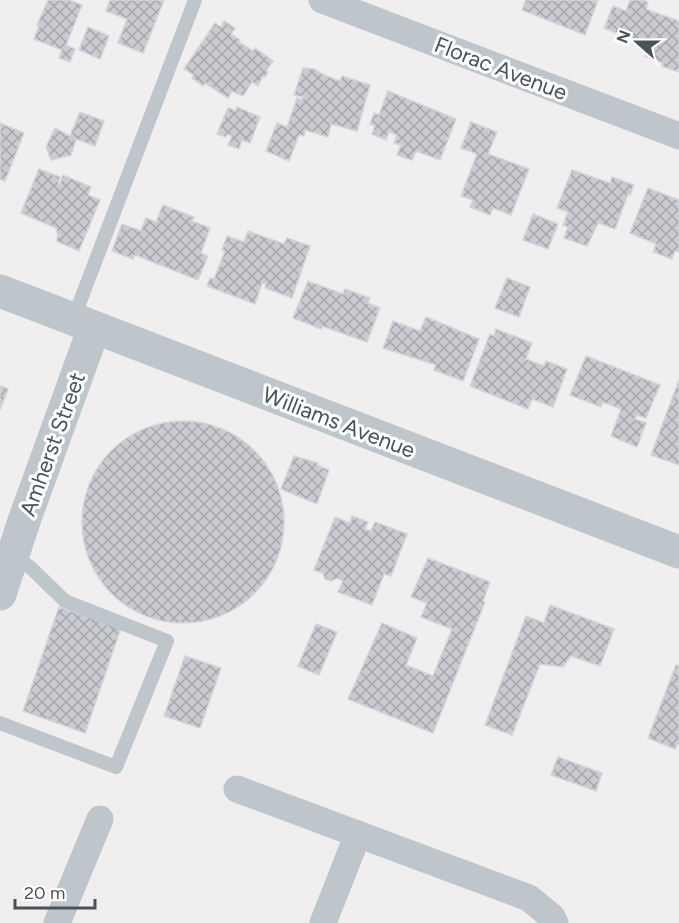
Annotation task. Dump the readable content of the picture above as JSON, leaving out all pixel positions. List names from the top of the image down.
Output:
{
  "streets": {
    "street": ["Florac Avenue", "Williams Avenue", "Amherst Street"]
  },
  "crossings": [
    ["Williams Avenue", "Amherst Street"]
  ],
  "scale_bar": "20 m",
  "north": "left"
}
